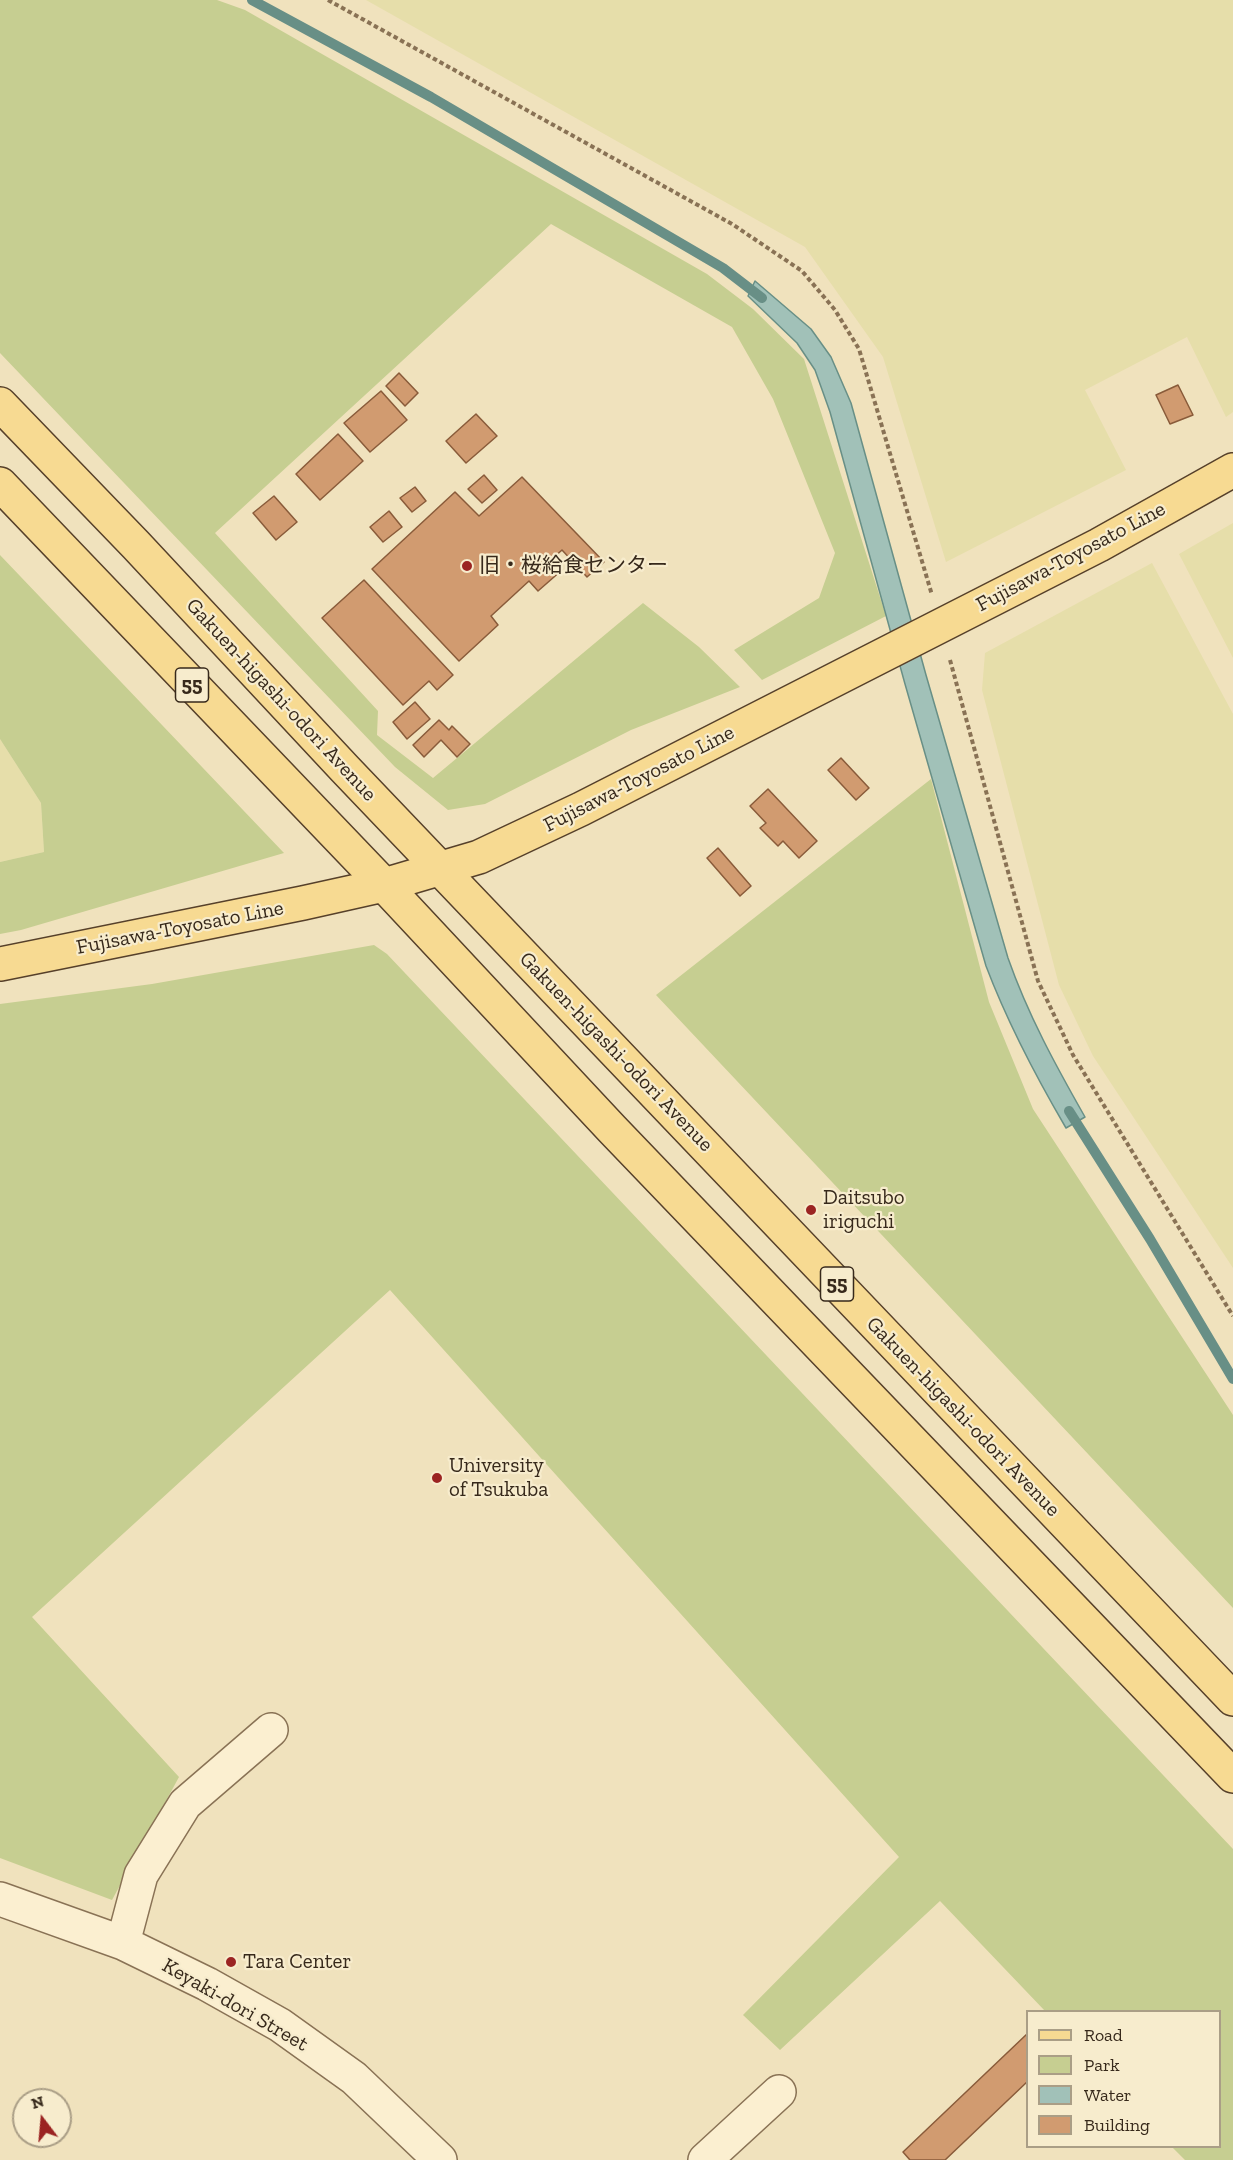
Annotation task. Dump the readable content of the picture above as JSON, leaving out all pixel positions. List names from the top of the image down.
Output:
{
  "streets": {
    "main road": ["Fujisawa-Toyosato Line", "55", "Gakuen-higashi-odori Avenue"],
    "street": ["Keyaki-dori Street"]
  },
  "crossings": [
    ["Fujisawa-Toyosato Line", "55"],
    ["Fujisawa-Toyosato Line", "Gakuen-higashi-odori Avenue"]
  ],
  "places": [
    "旧・桜給食センター",
    "Daitsubo iriguchi",
    "University of Tsukuba",
    "Tara Center"
  ],
  "legend": [
    "Road",
    "Park",
    "Water",
    "Building"
  ],
  "north": "top"
}
